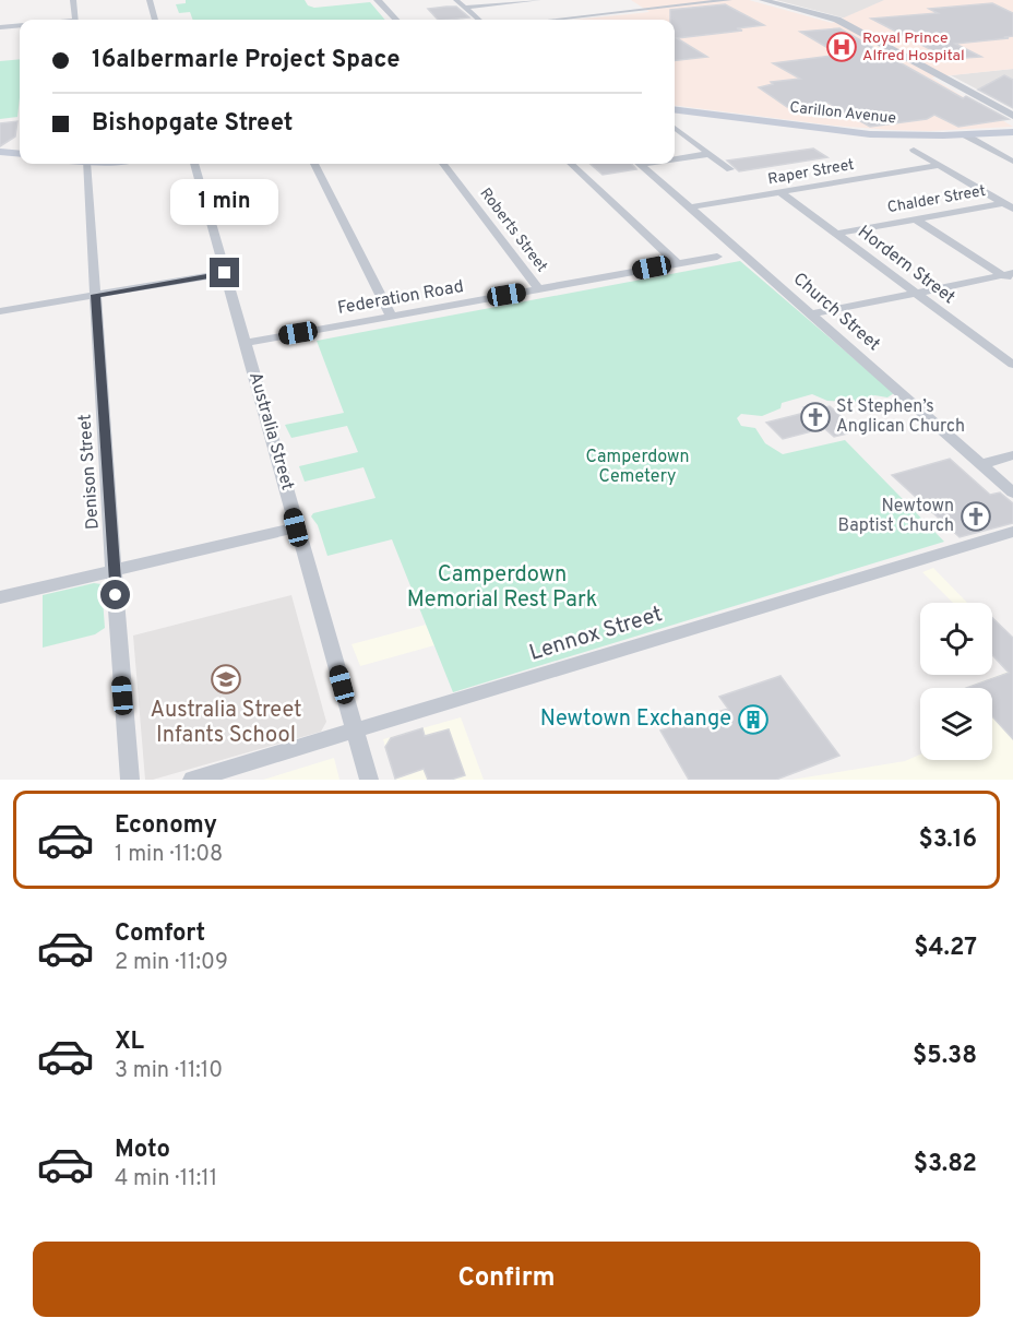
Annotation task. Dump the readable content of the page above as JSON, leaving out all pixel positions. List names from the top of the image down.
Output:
{
  "streets": {
    "main road": ["Carillon Avenue"],
    "street": [
      "Raper Street",
      "Chalder Street",
      "Roberts Street",
      "Hordern Street",
      "Federation Road",
      "Church Street",
      "Australia Street",
      "Denison Street",
      "Lennox Street"
    ]
  },
  "crossings": [
    ["Raper Street", "Hordern Street"],
    ["Raper Street", "Church Street"],
    ["Chalder Street", "Hordern Street"],
    ["Roberts Street", "Federation Road"],
    ["Federation Road", "Australia Street"],
    ["Australia Street", "Lennox Street"]
  ],
  "parks": ["Camperdown Cemetery", "Camperdown Memorial Rest Park"],
  "places": {
    "hospital": ["Royal Prince Alfred Hospital"],
    "church": ["St Stephen’s Anglican Church", "Newtown Baptist Church"],
    "school or university": ["Australia Street Infants School"],
    "building": ["Newtown Exchange"]
  },
  "page": {
    "banner": ["16albermarle Project Space", "Bishopgate Street"],
    "bubble": "1 min",
    "list": [
      {
        "name": "Economy",
        "note": "1 min · 11:08",
        "value": "$3.16"
      },
      {
        "name": "Comfort",
        "note": "2 min · 11:09",
        "value": "$4.27"
      },
      {
        "name": "XL",
        "note": "3 min · 11:10",
        "value": "$5.38"
      },
      {
        "name": "Moto",
        "note": "4 min · 11:11",
        "value": "$3.82"
      }
    ],
    "buttons": "Confirm"
  }
}
